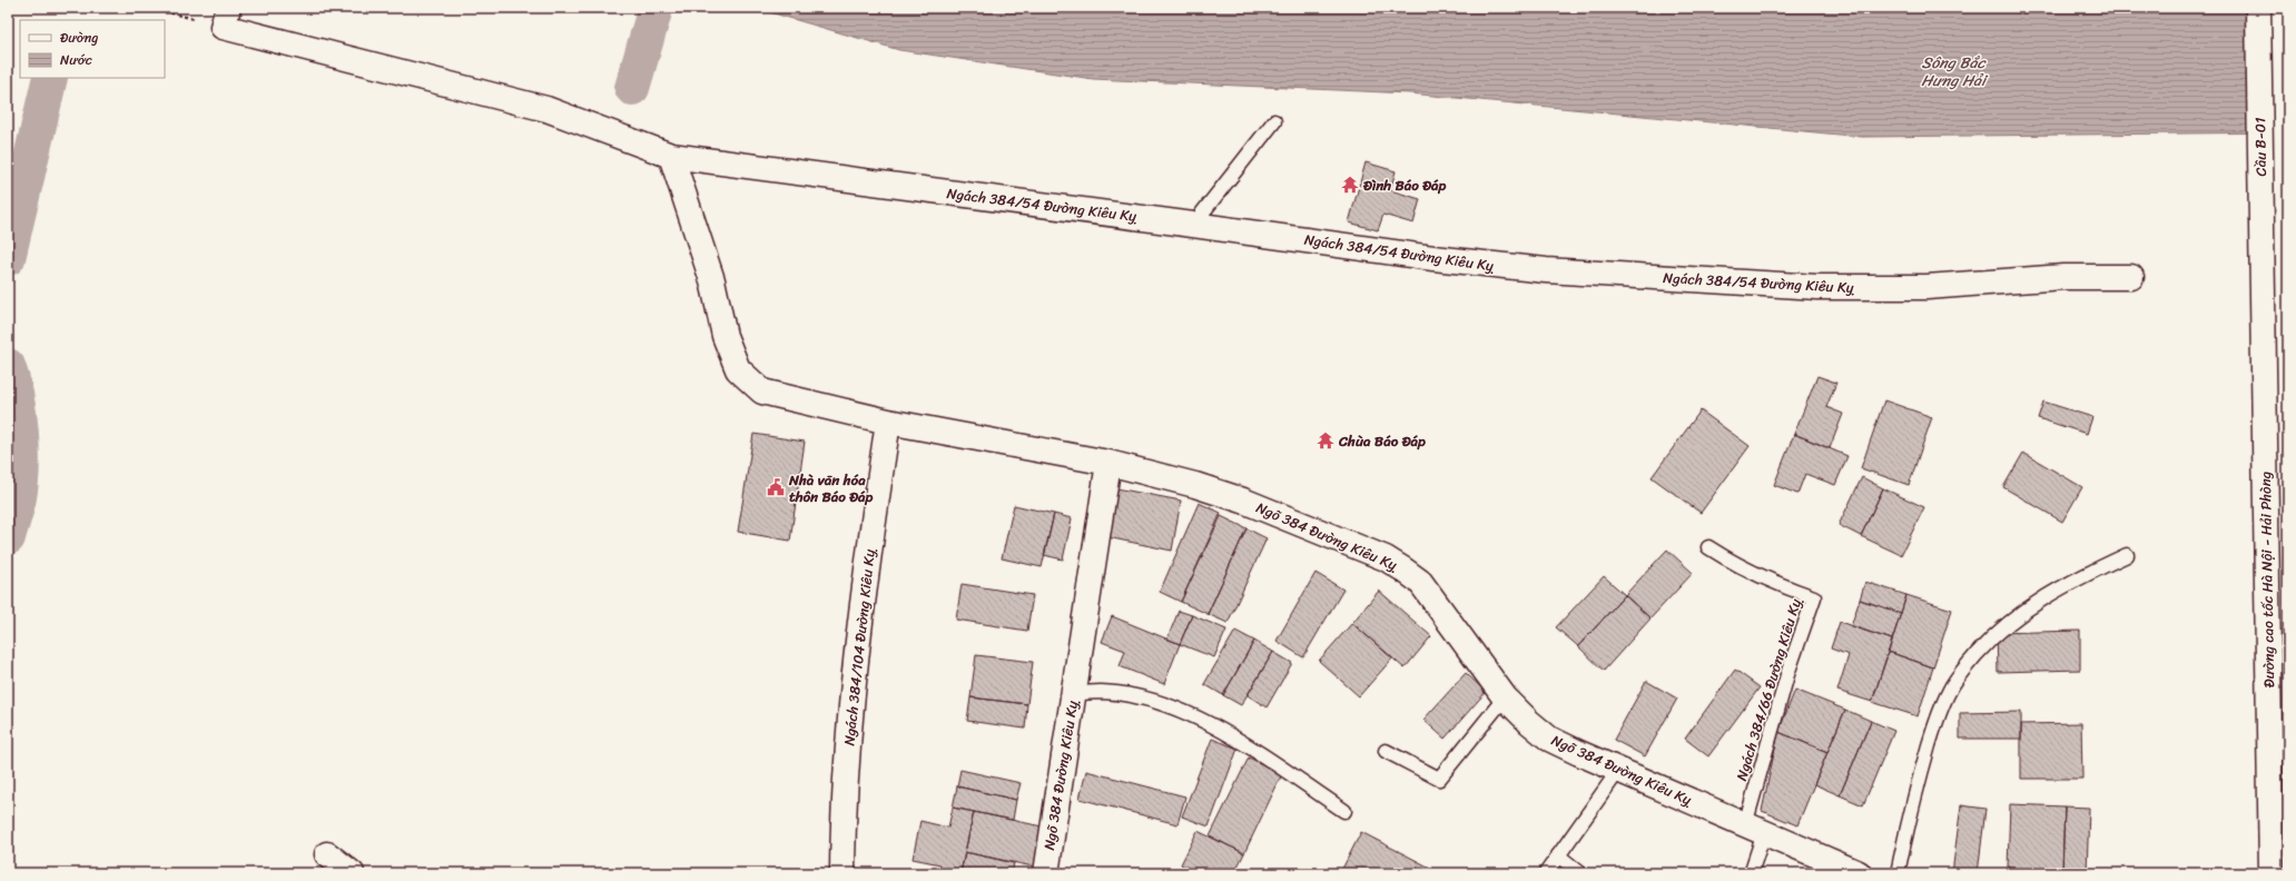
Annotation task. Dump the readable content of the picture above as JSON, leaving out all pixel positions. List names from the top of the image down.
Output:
{
  "streets": {
    "main road": [
      "Cầu B-01",
      "Ngách 384/54 Đường Kiêu Kỵ",
      "Ngõ 384 Đường Kiêu Kỵ",
      "Đường cao tốc Hà Nội - Hải Phòng",
      "Ngách 384/104 Đường Kiêu Kỵ"
    ],
    "lane": ["Ngách 384/66 Đường Kiêu Kỵ"]
  },
  "crossings": [
    ["Cầu B-01", "Đường cao tốc Hà Nội - Hải Phòng"],
    ["Ngõ 384 Đường Kiêu Kỵ", "Ngách 384/66 Đường Kiêu Kỵ"]
  ],
  "water": ["Sông Bắc Hưng Hải"],
  "places": {
    "temple": ["Đình Báo Đáp", "Chùa Báo Đáp"],
    "public building": ["Nhà văn hóa thôn Báo Đáp"]
  },
  "legend": ["Đường", "Nước"]
}
